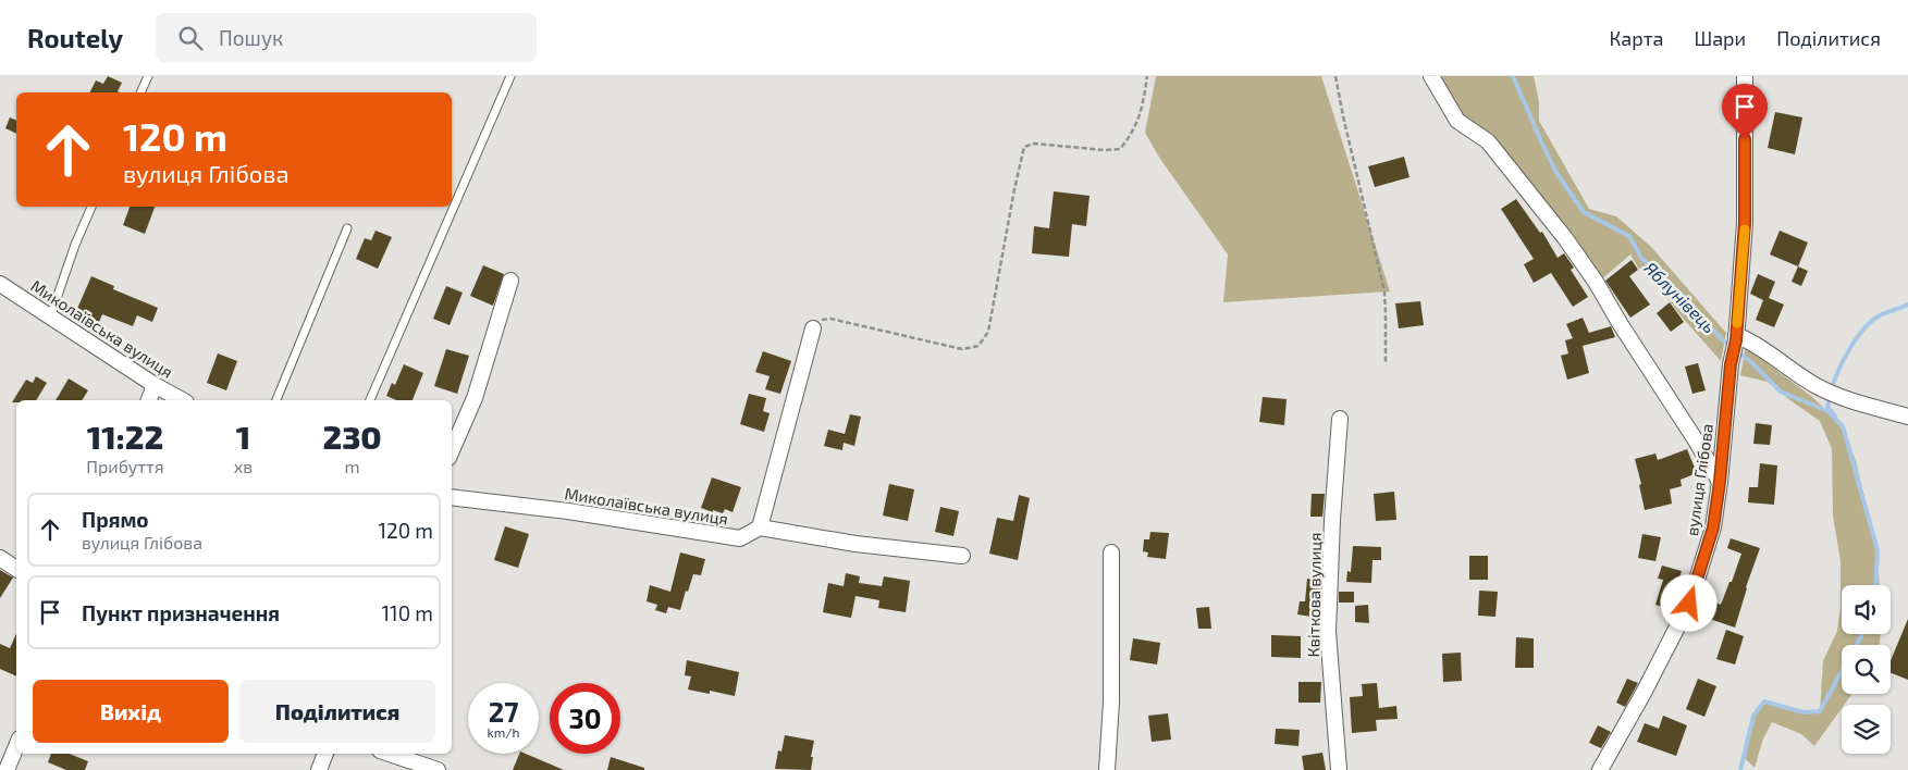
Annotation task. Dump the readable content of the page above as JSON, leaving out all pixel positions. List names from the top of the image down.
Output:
{
  "streets": {
    "street": ["Миколаївська вулиця", "вулиця Глібова", "Квіткова вулиця"]
  },
  "water": ["Яблунівець"],
  "page": {
    "header": "Routely",
    "search": "Пошук",
    "nav": ["Карта", "Шари", "Поділитися"],
    "turn": ["120 m", "вулиця Глібова"],
    "eta": [
      "11:22",
      "Прибуття",
      "1",
      "хв",
      "230",
      "m"
    ],
    "list": [
      {
        "name": "Прямо",
        "note": "вулиця Глібова",
        "value": "120 m"
      },
      {
        "name": "Пункт призначення",
        "value": "110 m"
      }
    ],
    "buttons": ["Вихід", "Поділитися"],
    "speed": "27 km/h",
    "limit": "30"
  }
}
